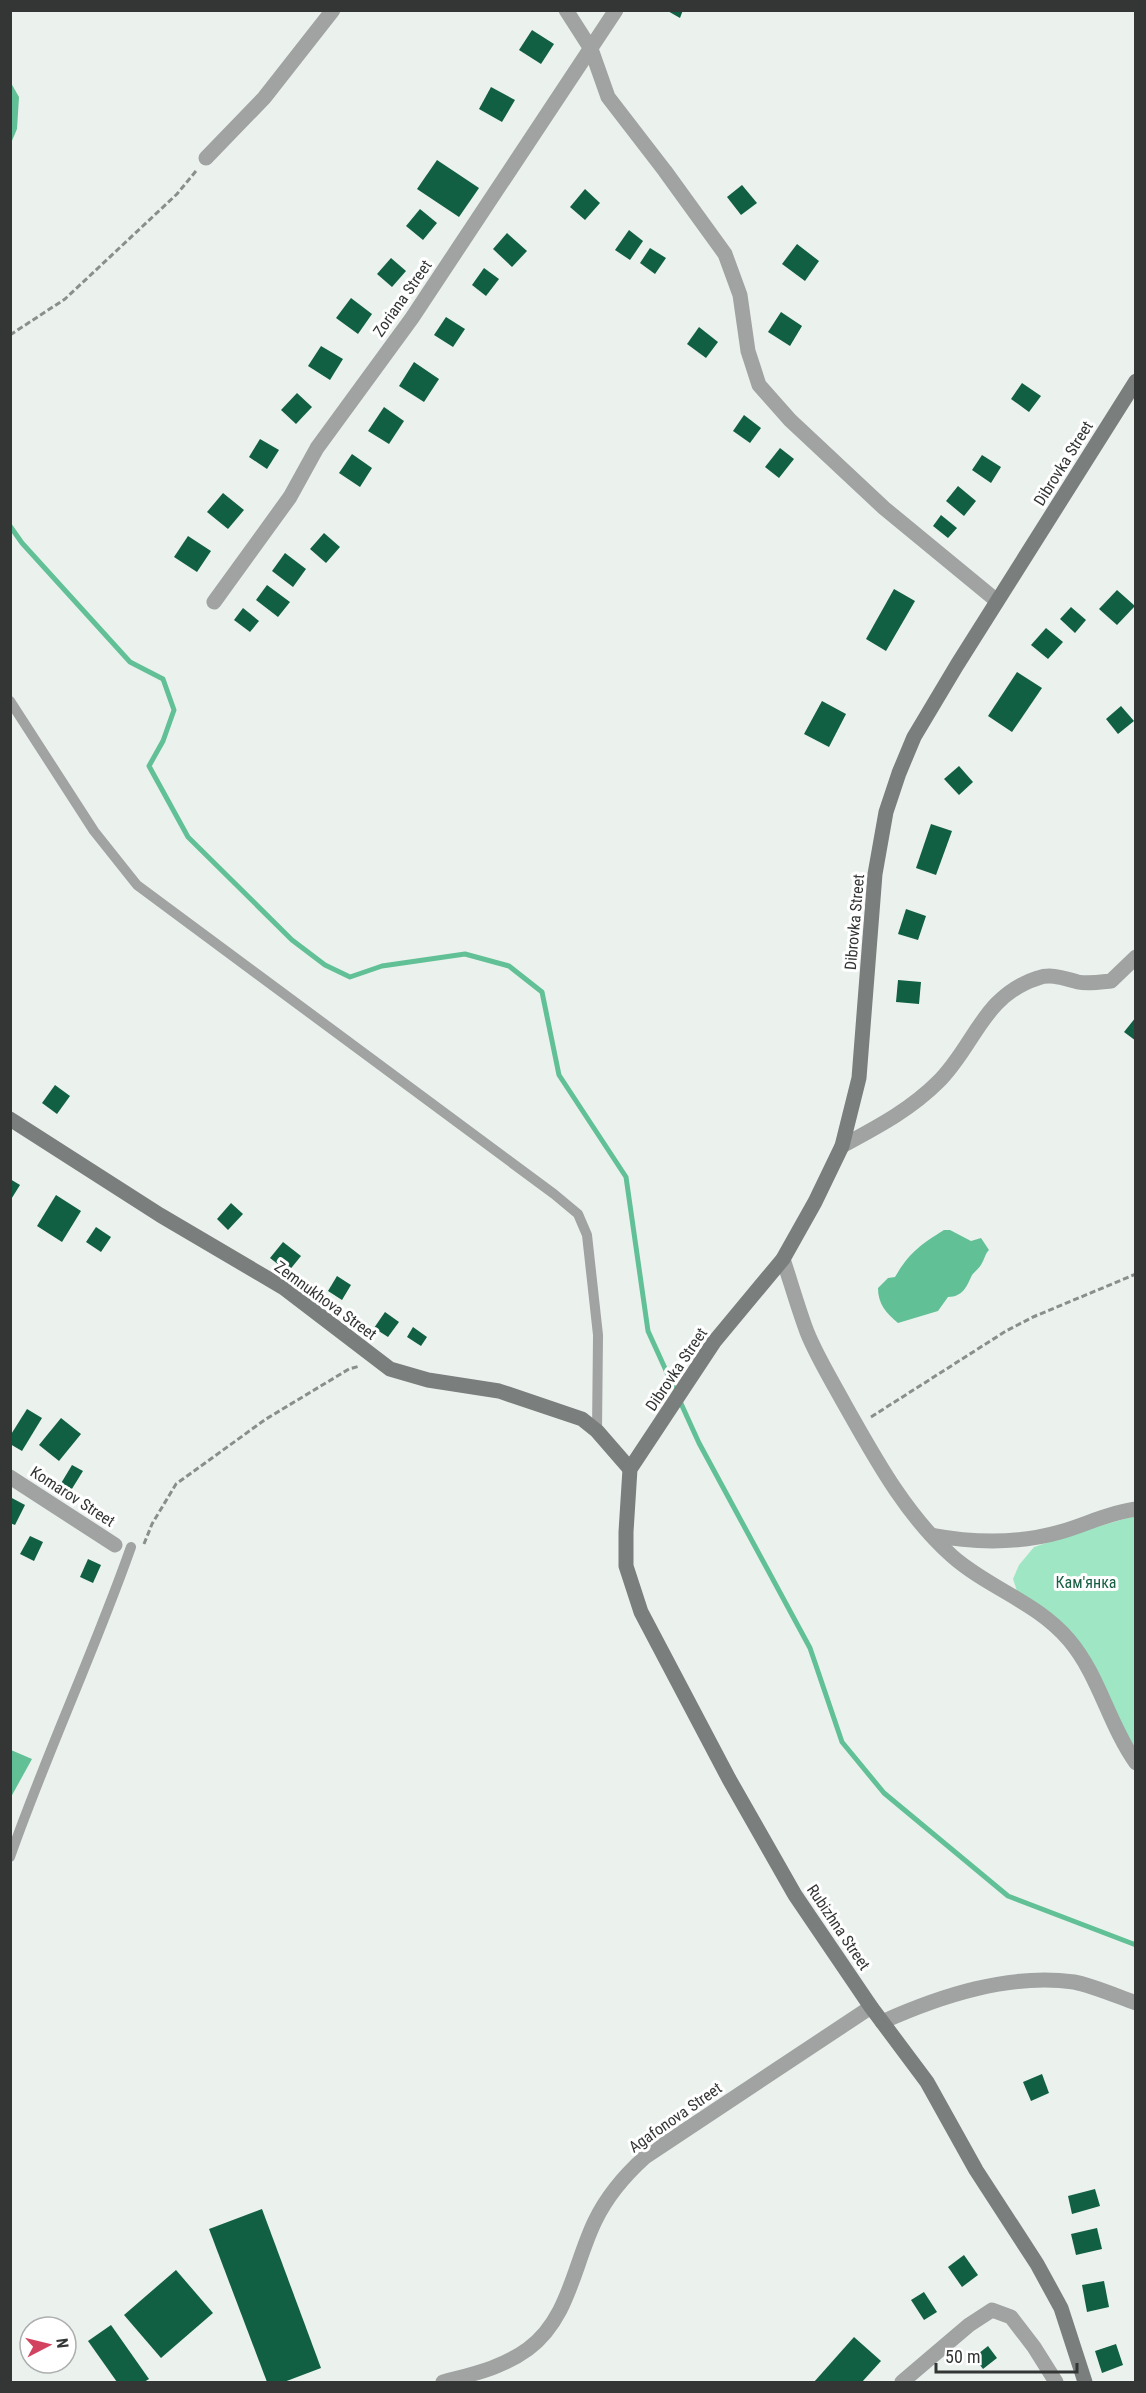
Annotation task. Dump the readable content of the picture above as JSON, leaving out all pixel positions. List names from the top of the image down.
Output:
{
  "streets": {
    "street": [
      "Zoriana Street",
      "Dibrovka Street",
      "Zemnukhova Street",
      "Komarov Street",
      "Rubizhna Street",
      "Agafonova Street"
    ]
  },
  "crossings": [
    ["Dibrovka Street", "Zemnukhova Street"],
    ["Dibrovka Street", "Rubizhna Street"],
    ["Zemnukhova Street", "Rubizhna Street"],
    ["Rubizhna Street", "Agafonova Street"]
  ],
  "parks": ["Кам'янка"],
  "scale_bar": "50 m",
  "north": "right"
}
